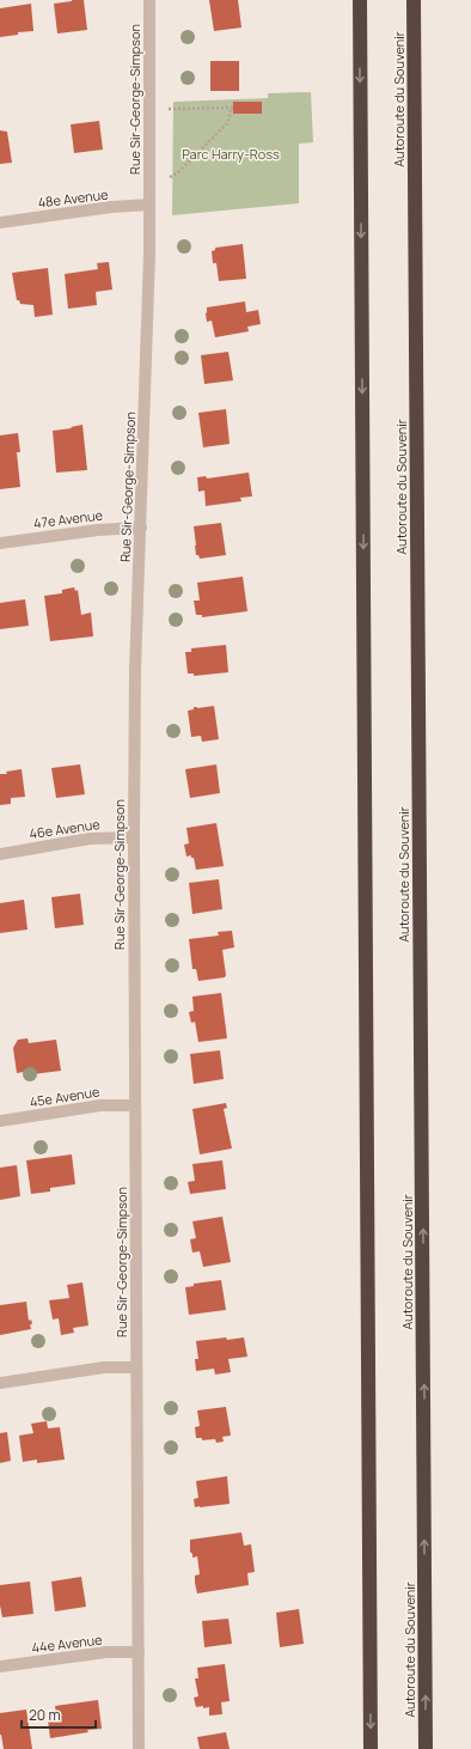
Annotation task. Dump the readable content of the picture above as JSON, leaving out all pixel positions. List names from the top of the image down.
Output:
{
  "streets": {
    "highway": ["Autoroute du Souvenir"],
    "street": [
      "Rue Sir-George-Simpson",
      "48e Avenue",
      "47e Avenue",
      "46e Avenue",
      "45e Avenue",
      "44e Avenue"
    ]
  },
  "crossings": [
    ["Rue Sir-George-Simpson", "48e Avenue"],
    ["Rue Sir-George-Simpson", "47e Avenue"],
    ["Rue Sir-George-Simpson", "46e Avenue"],
    ["Rue Sir-George-Simpson", "45e Avenue"],
    ["Rue Sir-George-Simpson", "44e Avenue"]
  ],
  "parks": ["Parc Harry-Ross"],
  "scale_bar": "20 m"
}
